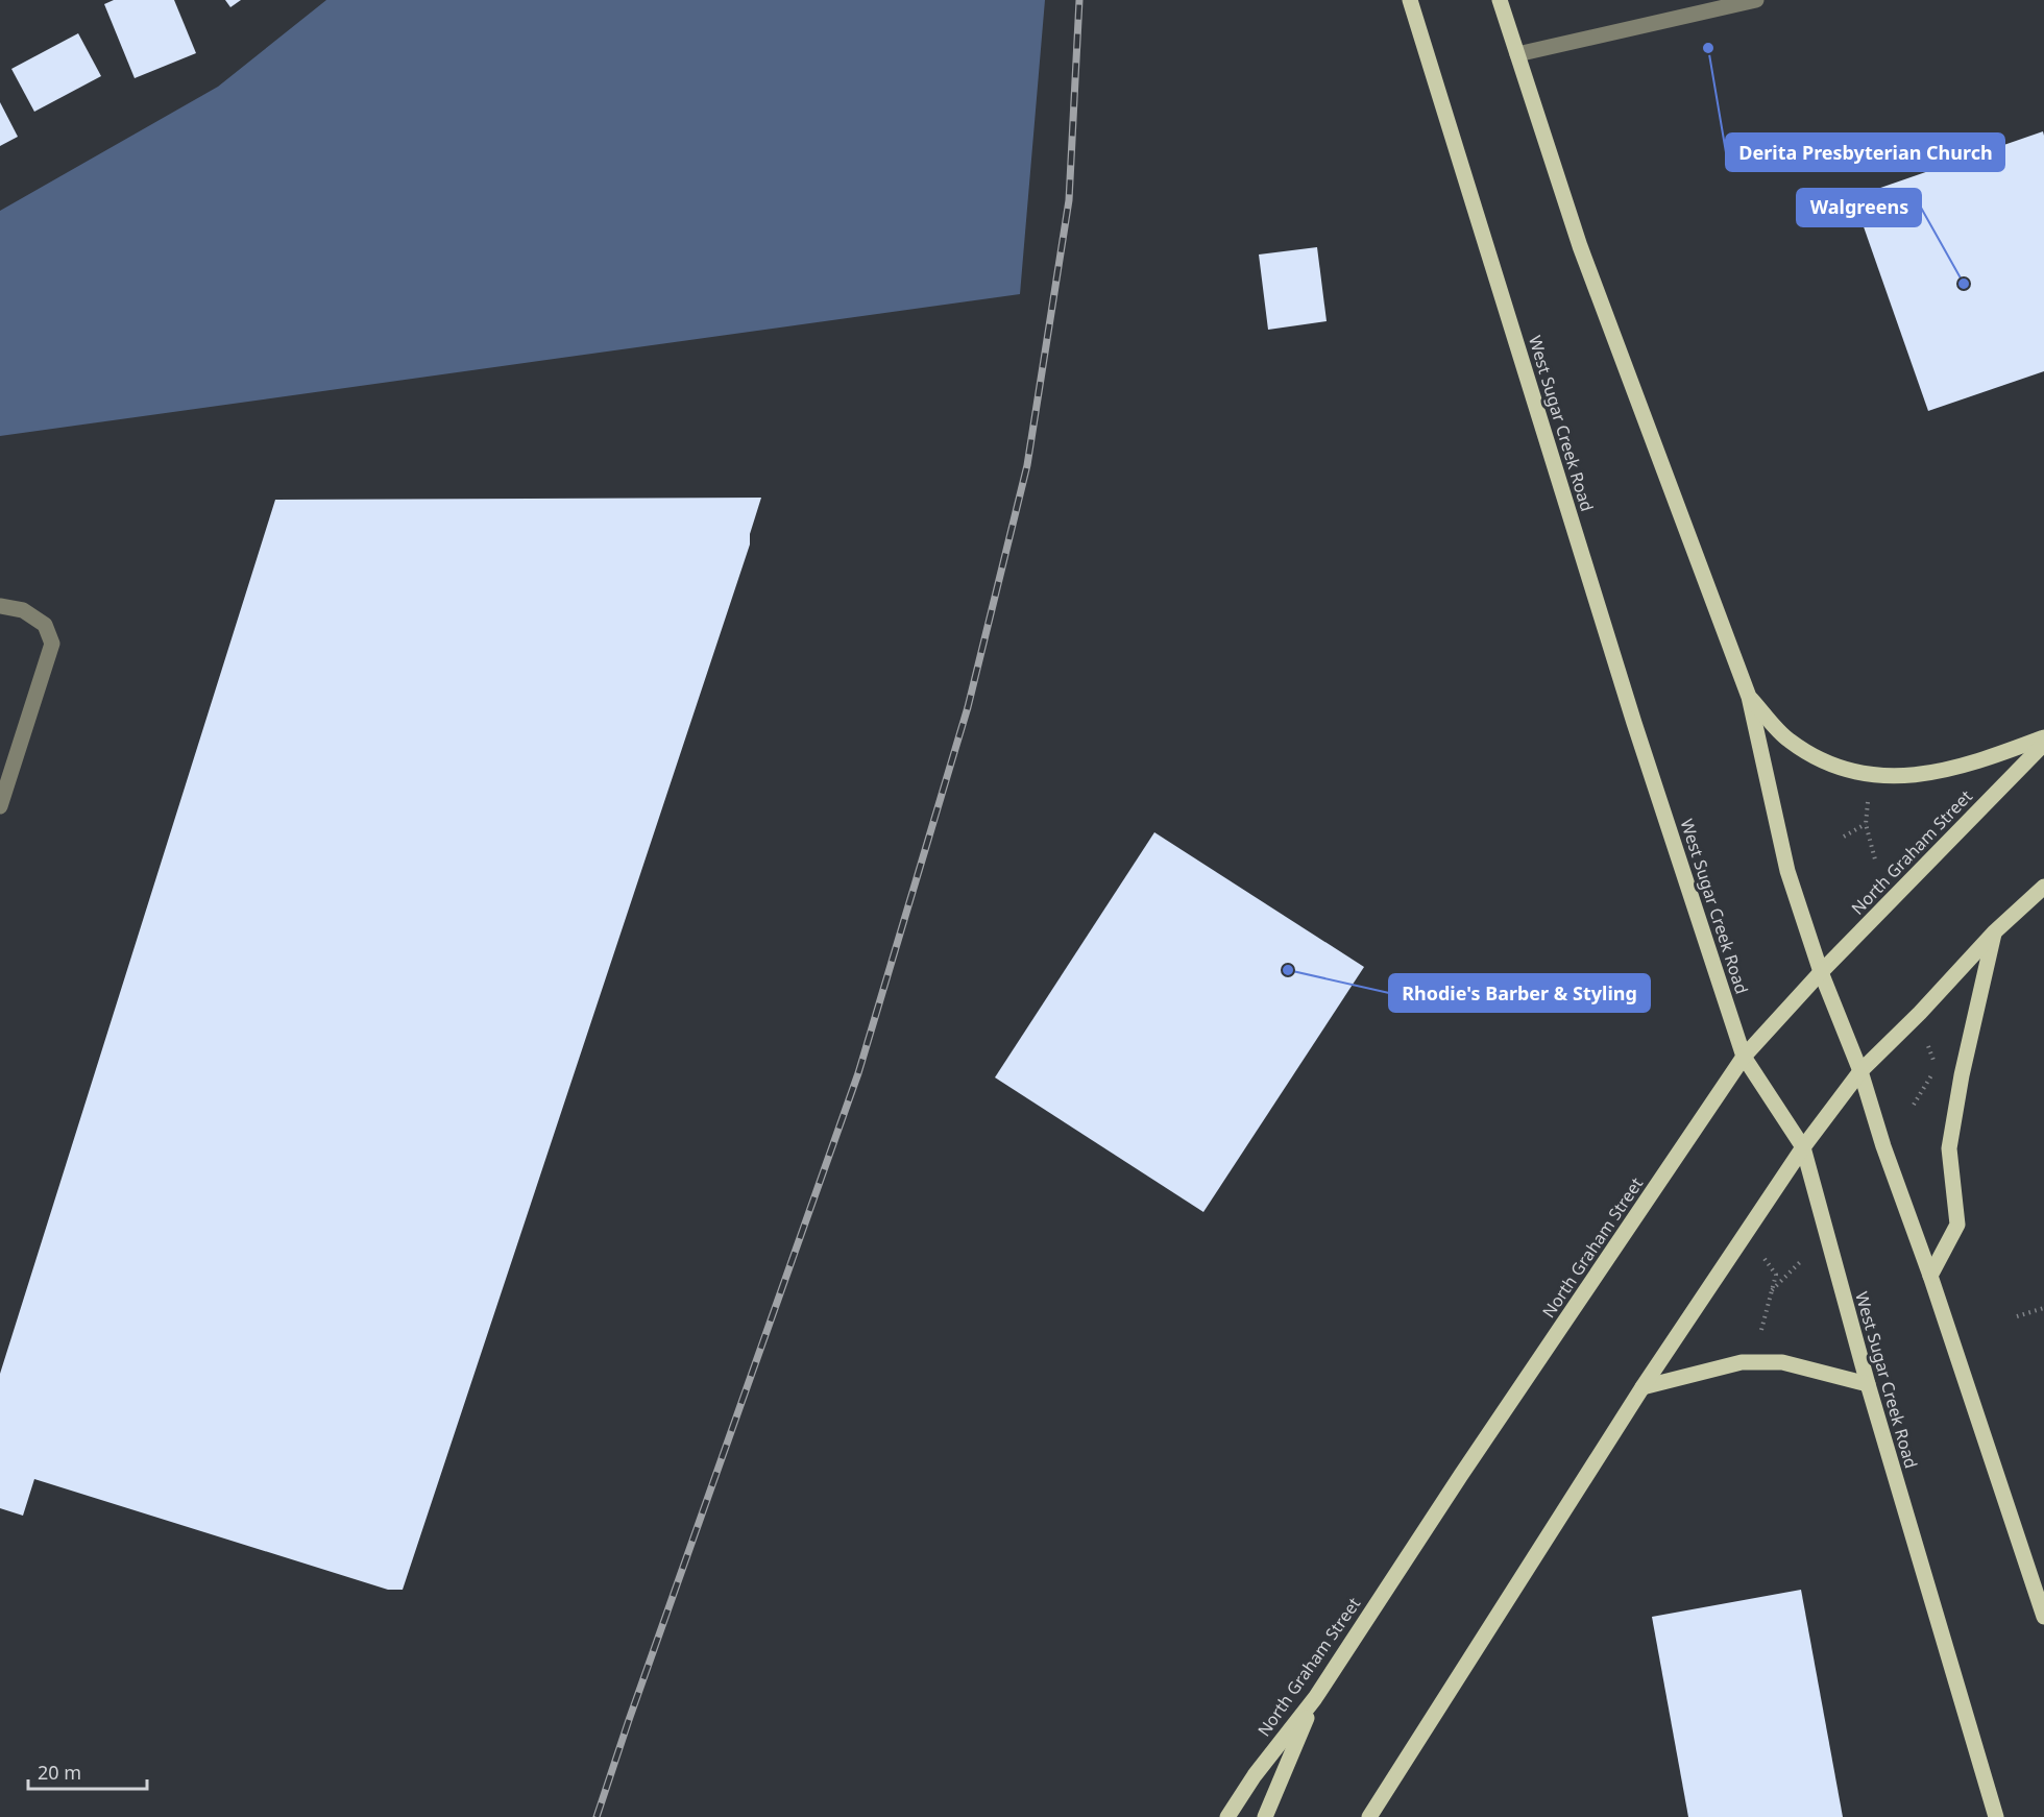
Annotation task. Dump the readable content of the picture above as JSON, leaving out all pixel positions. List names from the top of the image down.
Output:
{
  "streets": {
    "main road": ["West Sugar Creek Road", "North Graham Street"]
  },
  "crossings": [
    ["West Sugar Creek Road", "North Graham Street"]
  ],
  "places": ["Derita Presbyterian Church", "Walgreens", "Rhodie's Barber & Styling"],
  "scale_bar": "20 m"
}
